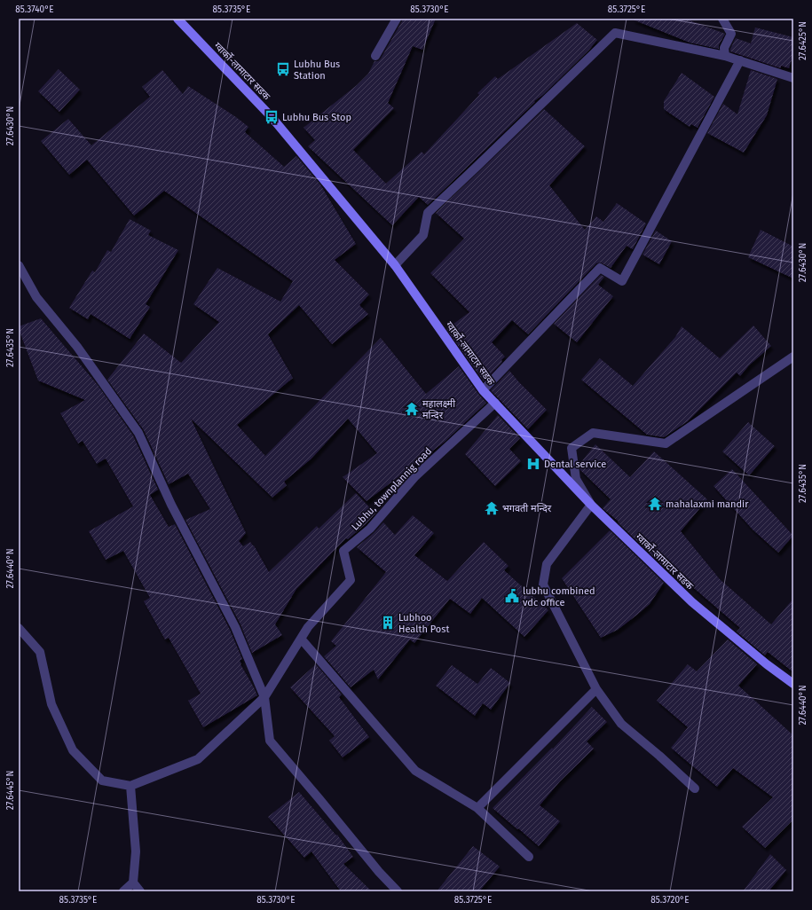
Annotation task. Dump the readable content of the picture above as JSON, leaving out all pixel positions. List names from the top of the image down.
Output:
{
  "streets": {
    "main road": ["ग्वार्को-लामाटार सडक"],
    "street": ["Lubhu, townplannig road"]
  },
  "crossings": [
    ["ग्वार्को-लामाटार सडक", "Lubhu, townplannig road"]
  ],
  "places": {
    "bus stop": ["Lubhu Bus Station", "Lubhu Bus Stop"],
    "temple": ["महालक्ष्मी मन्दिर", "mahalaxmi mandir", "भगवती मन्दिर"],
    "hospital": ["Dental service"],
    "public building": ["lubhu combined vdc office"],
    "building": ["Lubhoo Health Post"]
  },
  "coordinates": [
    "85.3740°E",
    "85.3735°E",
    "85.3730°E",
    "85.3725°E",
    "27.6425°N",
    "27.6430°N",
    "27.6435°N",
    "27.6440°N",
    "27.6445°N",
    "85.3720°E"
  ]
}
